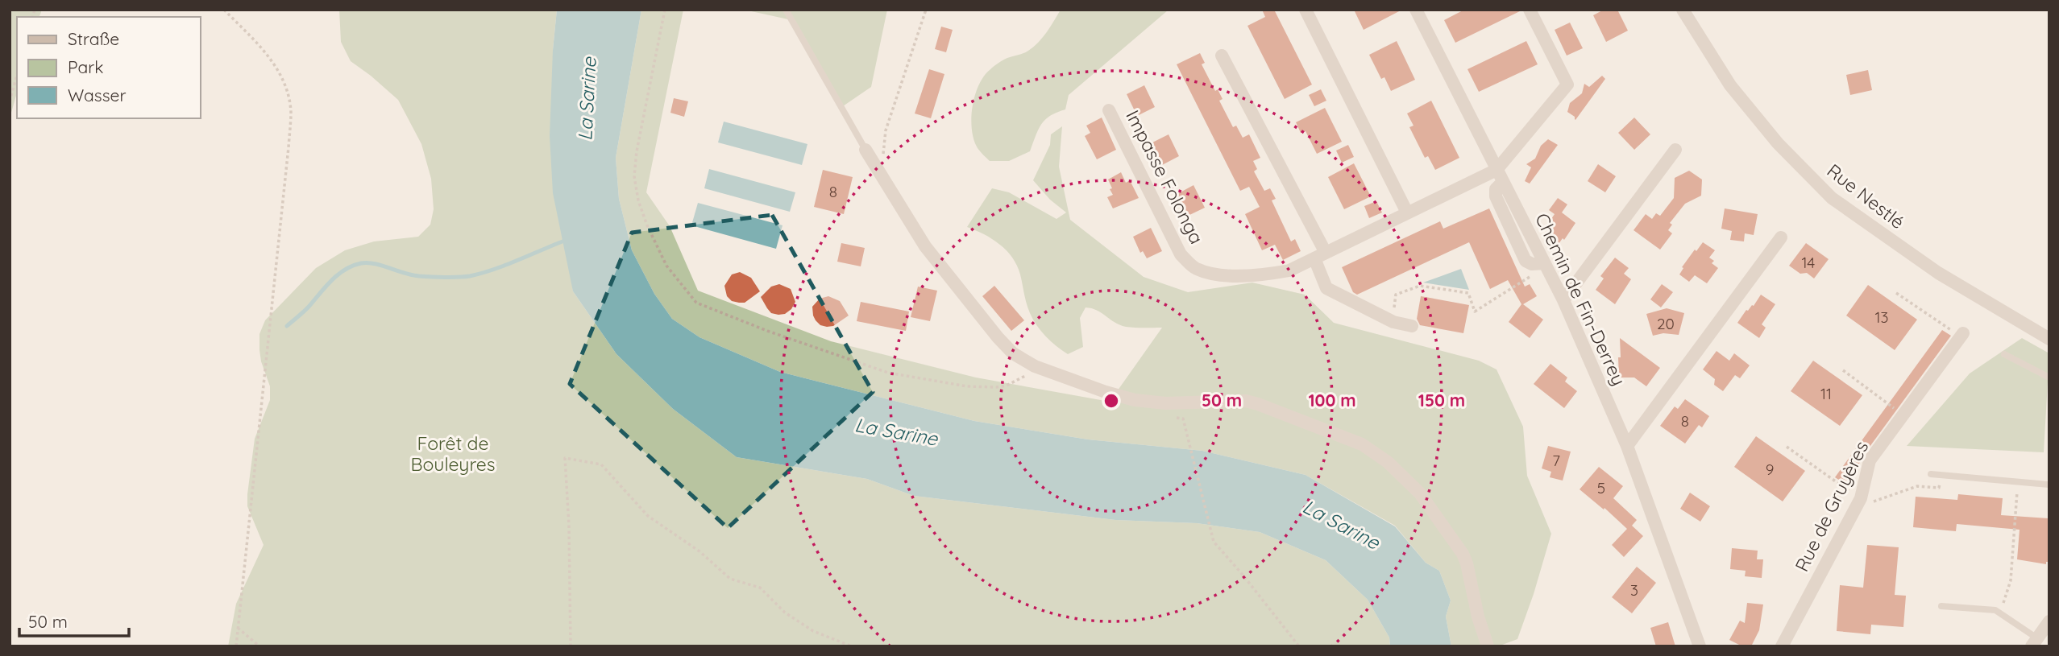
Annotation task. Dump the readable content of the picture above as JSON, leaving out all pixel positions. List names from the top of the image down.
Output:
{
  "streets": {
    "street": [
      "Impasse Folonga",
      "Rue Nestlé",
      "Chemin de Fin-Derrey",
      "Rue de Gruyères"
    ]
  },
  "crossings": [
    ["Impasse Folonga", "Chemin de Fin-Derrey"]
  ],
  "water": ["La Sarine"],
  "parks": ["Forêt de Bouleyres"],
  "house_numbers": [
    "8",
    "14",
    "13",
    "20",
    "11",
    "8",
    "7",
    "9",
    "5",
    "3"
  ],
  "legend": ["Straße", "Park", "Wasser"],
  "scale_bar": "50 m",
  "rings": ["50 m", "100 m", "150 m"]
}
